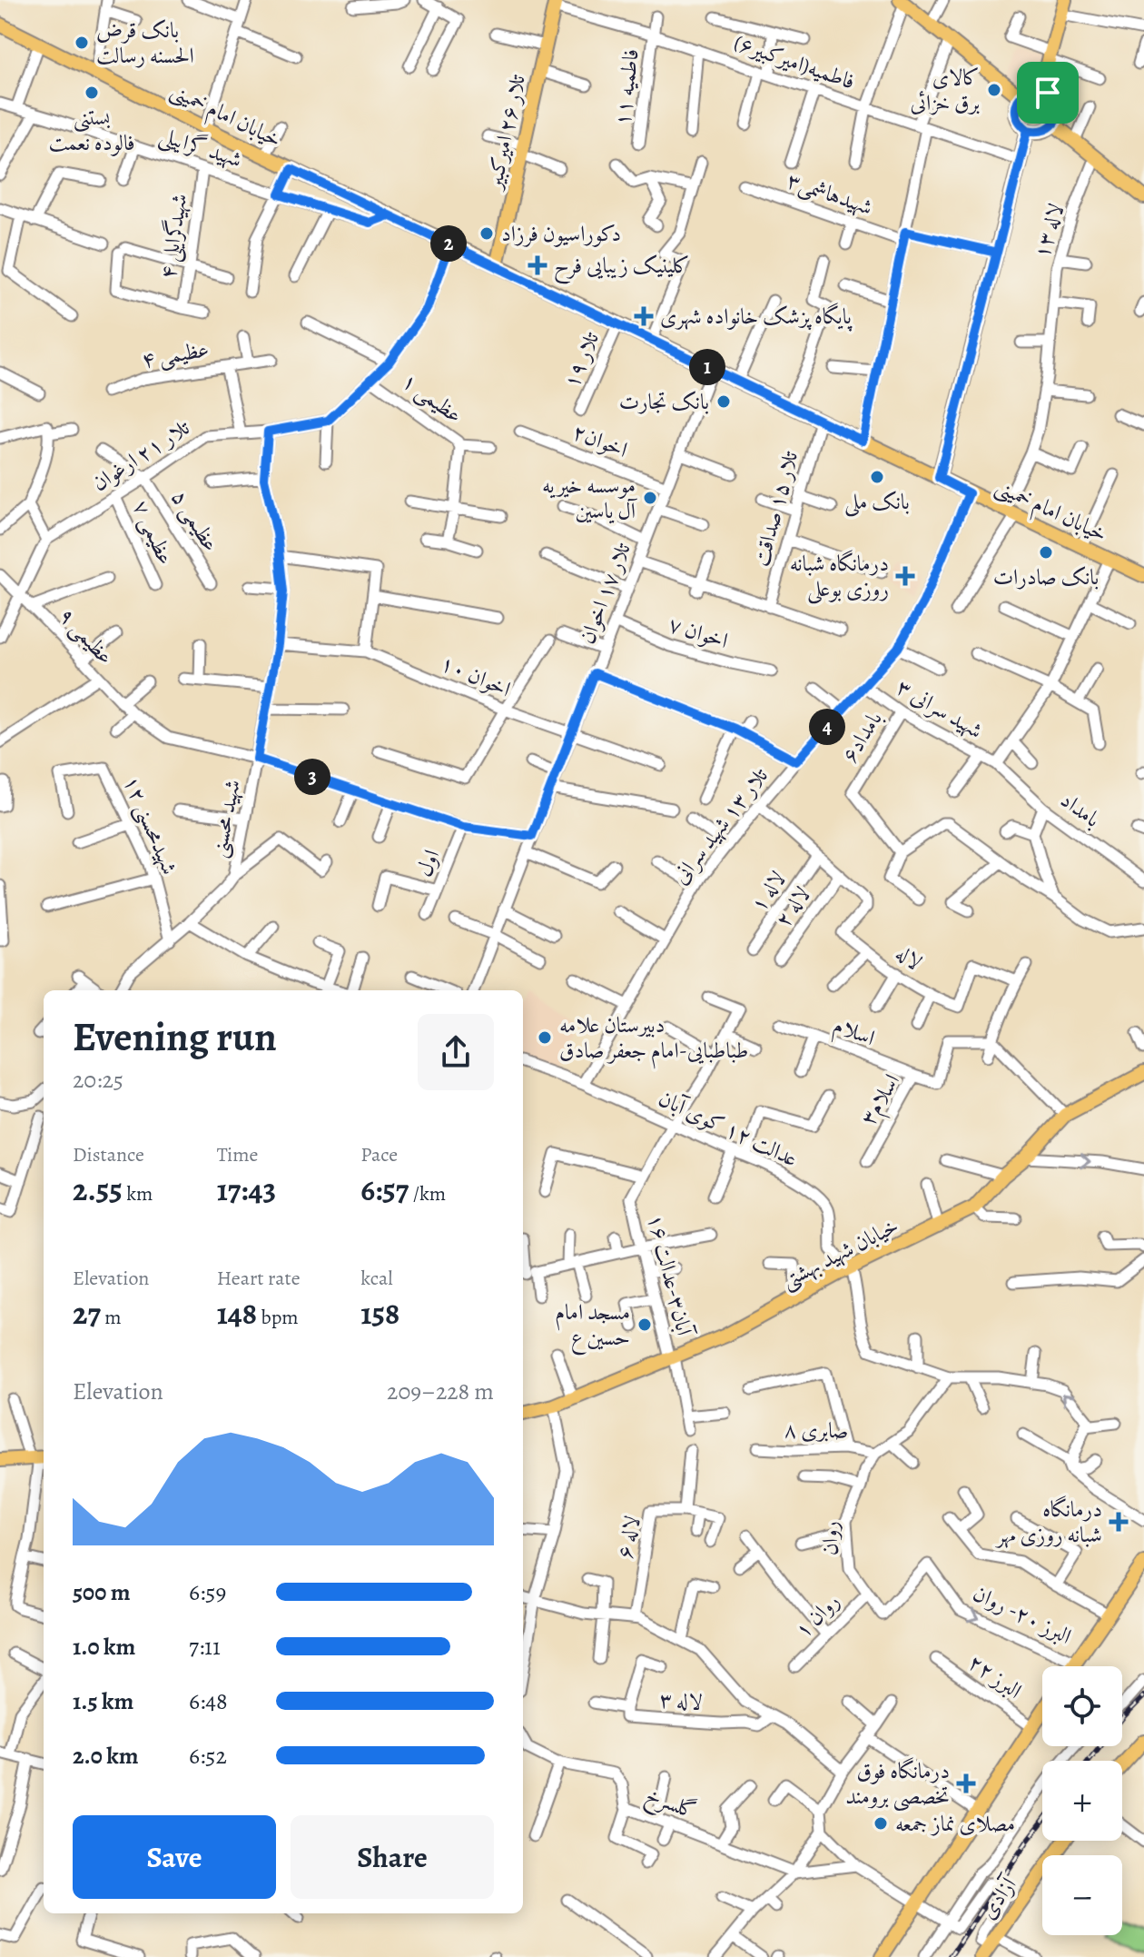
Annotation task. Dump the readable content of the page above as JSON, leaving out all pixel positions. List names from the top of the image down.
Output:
{
  "streets": {
    "main road": [
      "خیابان امام خمینی",
      "تلار ۲۶ امیرکبیر",
      "خیابان شهید بهشتی",
      "آزادی"
    ],
    "street": [
      "فاطمیه(امیرکبیر۶)",
      "فاطمیه ۱۱",
      "شهید گراییلی",
      "شهیدهاشمی۳",
      "لاله ۱۳",
      "شهیدگرایلی ۴",
      "عظیمی ۴",
      "تلار ۱۹",
      "عظیمی ۱",
      "اخوان۲",
      "تلار ۲۱ ارغوان",
      "تلار ۱۵ صداقت",
      "عظیمی ۵",
      "عظیمی ۷",
      "تلار ۱۷ اخوان",
      "اخوان ۷",
      "عظیمی ۹",
      "اخوان ۱۰",
      "شهید سرانی ۳",
      "بامداد۶",
      "بامداد",
      "شهید محسنی",
      "شهیدمحسنی ۱۲",
      "تلار ۱۳ شهید سرانی",
      "اول",
      "لاله ۱",
      "لاله ۲",
      "لاله",
      "اسلام",
      "اسلام۳",
      "عدالت ۱۲ کوی آبان",
      "آبان۳-عدالت ۱۶",
      "صابری ۸",
      "لاله ۶",
      "روان",
      "البرز ۲۰- روان",
      "روان ۱",
      "البرز ۲۲",
      "لاله ۳",
      "گلسرخ"
    ]
  },
  "crossings": [
    ["فاطمیه(امیرکبیر۶)", "فاطمیه ۱۱"],
    ["فاطمیه(امیرکبیر۶)", "تلار ۲۶ امیرکبیر"],
    ["خیابان امام خمینی", "تلار ۲۶ امیرکبیر"],
    ["خیابان امام خمینی", "شهید گراییلی"],
    ["خیابان امام خمینی", "لاله ۱۳"],
    ["خیابان امام خمینی", "تلار ۱۹"],
    ["خیابان امام خمینی", "تلار ۱۵ صداقت"],
    ["خیابان امام خمینی", "تلار ۱۷ اخوان"],
    ["خیابان امام خمینی", "تلار ۱۳ شهید سرانی"],
    ["شهید گراییلی", "شهیدگرایلی ۴"],
    ["عظیمی ۴", "تلار ۲۱ ارغوان"],
    ["اخوان۲", "تلار ۱۷ اخوان"],
    ["تلار ۲۱ ارغوان", "عظیمی ۵"],
    ["تلار ۲۱ ارغوان", "عظیمی ۷"],
    ["تلار ۲۱ ارغوان", "شهید محسنی"],
    ["تلار ۱۷ اخوان", "اخوان ۷"],
    ["تلار ۱۷ اخوان", "عظیمی ۹"],
    ["تلار ۱۷ اخوان", "اخوان ۱۰"],
    ["عظیمی ۹", "شهید محسنی"],
    ["عظیمی ۹", "اول"],
    ["اخوان ۱۰", "شهید محسنی"],
    ["شهید سرانی ۳", "بامداد۶"],
    ["شهید سرانی ۳", "بامداد"],
    ["شهید سرانی ۳", "تلار ۱۳ شهید سرانی"],
    ["شهید محسنی", "شهیدمحسنی ۱۲"],
    ["تلار ۱۳ شهید سرانی", "عدالت ۱۲ کوی آبان"],
    ["لاله ۲", "لاله"],
    ["اسلام", "اسلام۳"],
    ["عدالت ۱۲ کوی آبان", "خیابان شهید بهشتی"],
    ["عدالت ۱۲ کوی آبان", "آبان۳-عدالت ۱۶"],
    ["خیابان شهید بهشتی", "آبان۳-عدالت ۱۶"],
    ["صابری ۸", "روان"],
    ["روان", "البرز ۲۰- روان"],
    ["روان", "روان ۱"]
  ],
  "places": {
    "other": [
      "بانک قرض الحسنه رسالت",
      "کالای برق خزائی",
      "بستنی فالوده نعمت",
      "دکوراسیون فرزاد",
      "بانک تجارت",
      "بانک ملی",
      "موسسه خیریه آل یاسین",
      "بانک صادرات",
      "دبیرستان علامه طباطبایی-امام جعفر صادق",
      "مسجد امام حسین ع",
      "مصلای نماز جمعه"
    ],
    "health": [
      "کلینیک زیبایی فرح",
      "پایگاه پزشک خانواده شهری",
      "درمانگاه شبانه روزی بوعلی",
      "درمانگاه شبانه روزی مهر",
      "درمانگاه فوق تخصصی برومند"
    ]
  },
  "page": {
    "pins": [
      "2",
      "1",
      "4",
      "3"
    ],
    "heading": ["Evening run", "20:25"],
    "stats": [
      ["Distance", "2.55 km"],
      ["Time", "17:43"],
      ["Pace", "6:57 /km"],
      ["Elevation", "27 m"],
      ["Heart rate", "148 bpm"],
      ["kcal", "158"]
    ],
    "chart": ["Elevation", "209–228 m"],
    "list": [
      {
        "name": "500 m",
        "note": "6:59"
      },
      {
        "name": "1.0 km",
        "note": "7:11"
      },
      {
        "name": "1.5 km",
        "note": "6:48"
      },
      {
        "name": "2.0 km",
        "note": "6:52"
      }
    ],
    "map_buttons": ["+", "−"],
    "buttons": ["Save", "Share"]
  }
}
